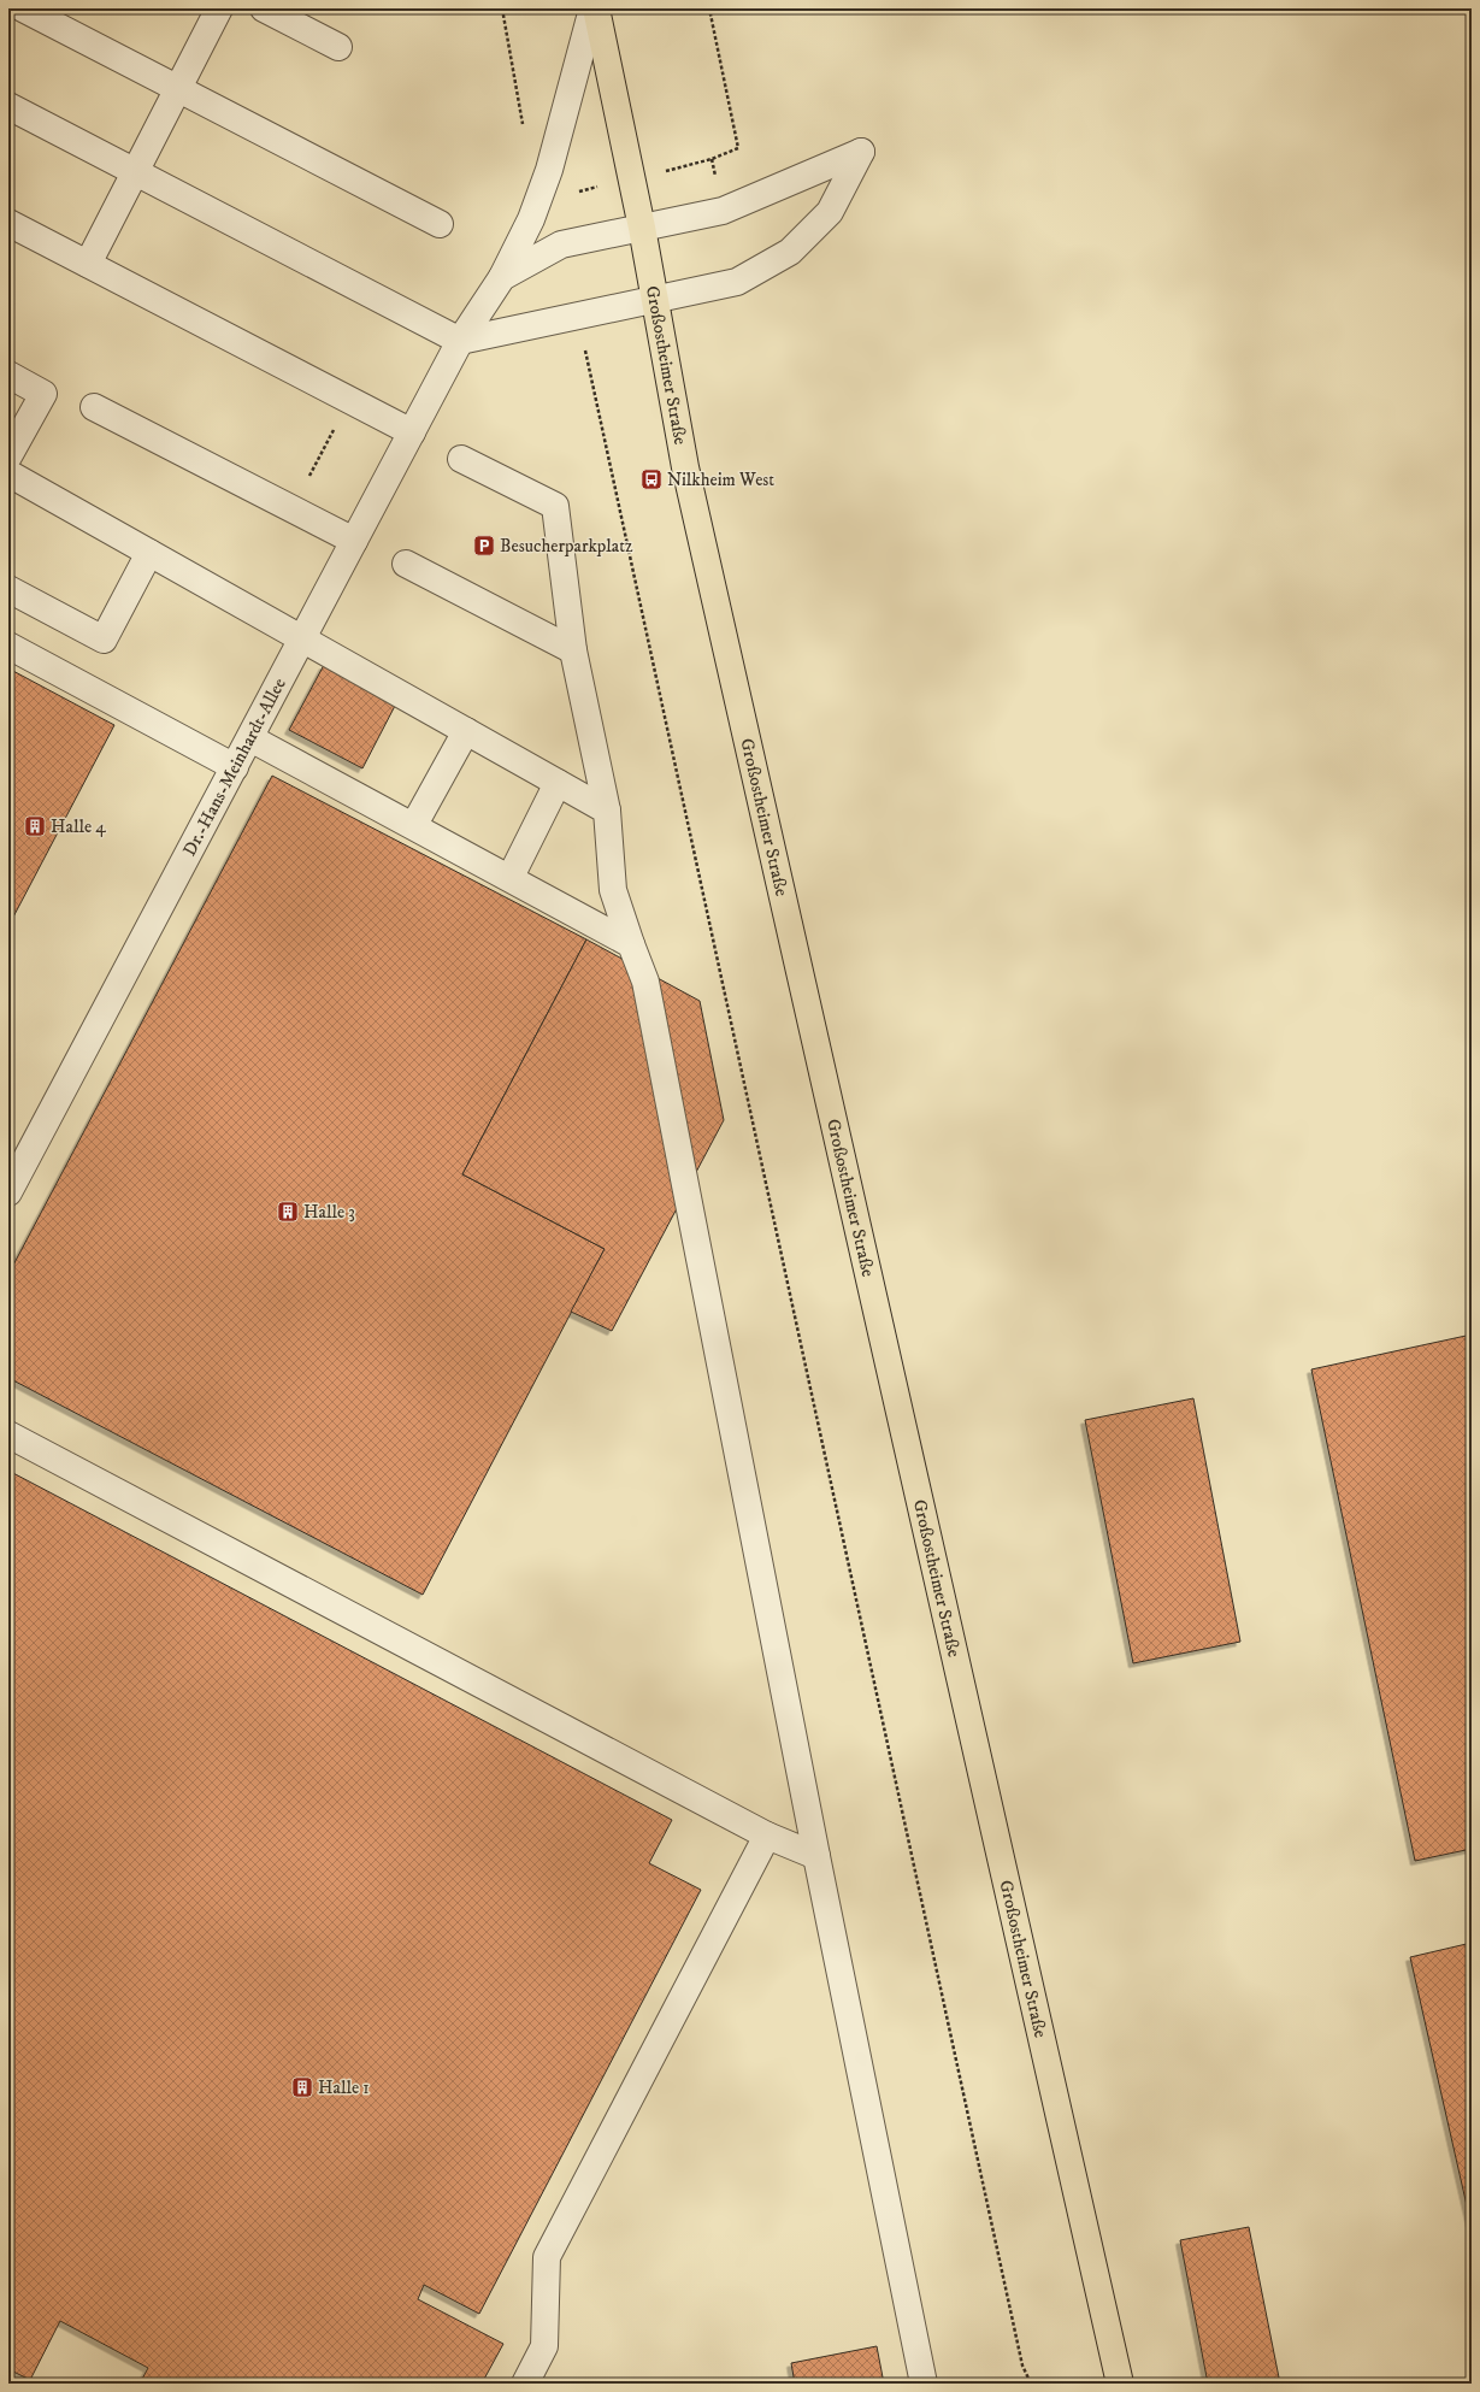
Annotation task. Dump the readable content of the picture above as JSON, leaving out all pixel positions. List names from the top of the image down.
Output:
{
  "streets": {
    "main road": ["Großostheimer Straße"],
    "lane": ["Dr.-Hans-Meinhardt-Allee"]
  },
  "crossings": [
    ["Großostheimer Straße", "Dr.-Hans-Meinhardt-Allee"]
  ],
  "places": {
    "bus stop": ["Nilkheim West"],
    "parking": ["Besucherparkplatz"],
    "building": ["Halle 4", "Halle 3", "Halle 1"]
  }
}
